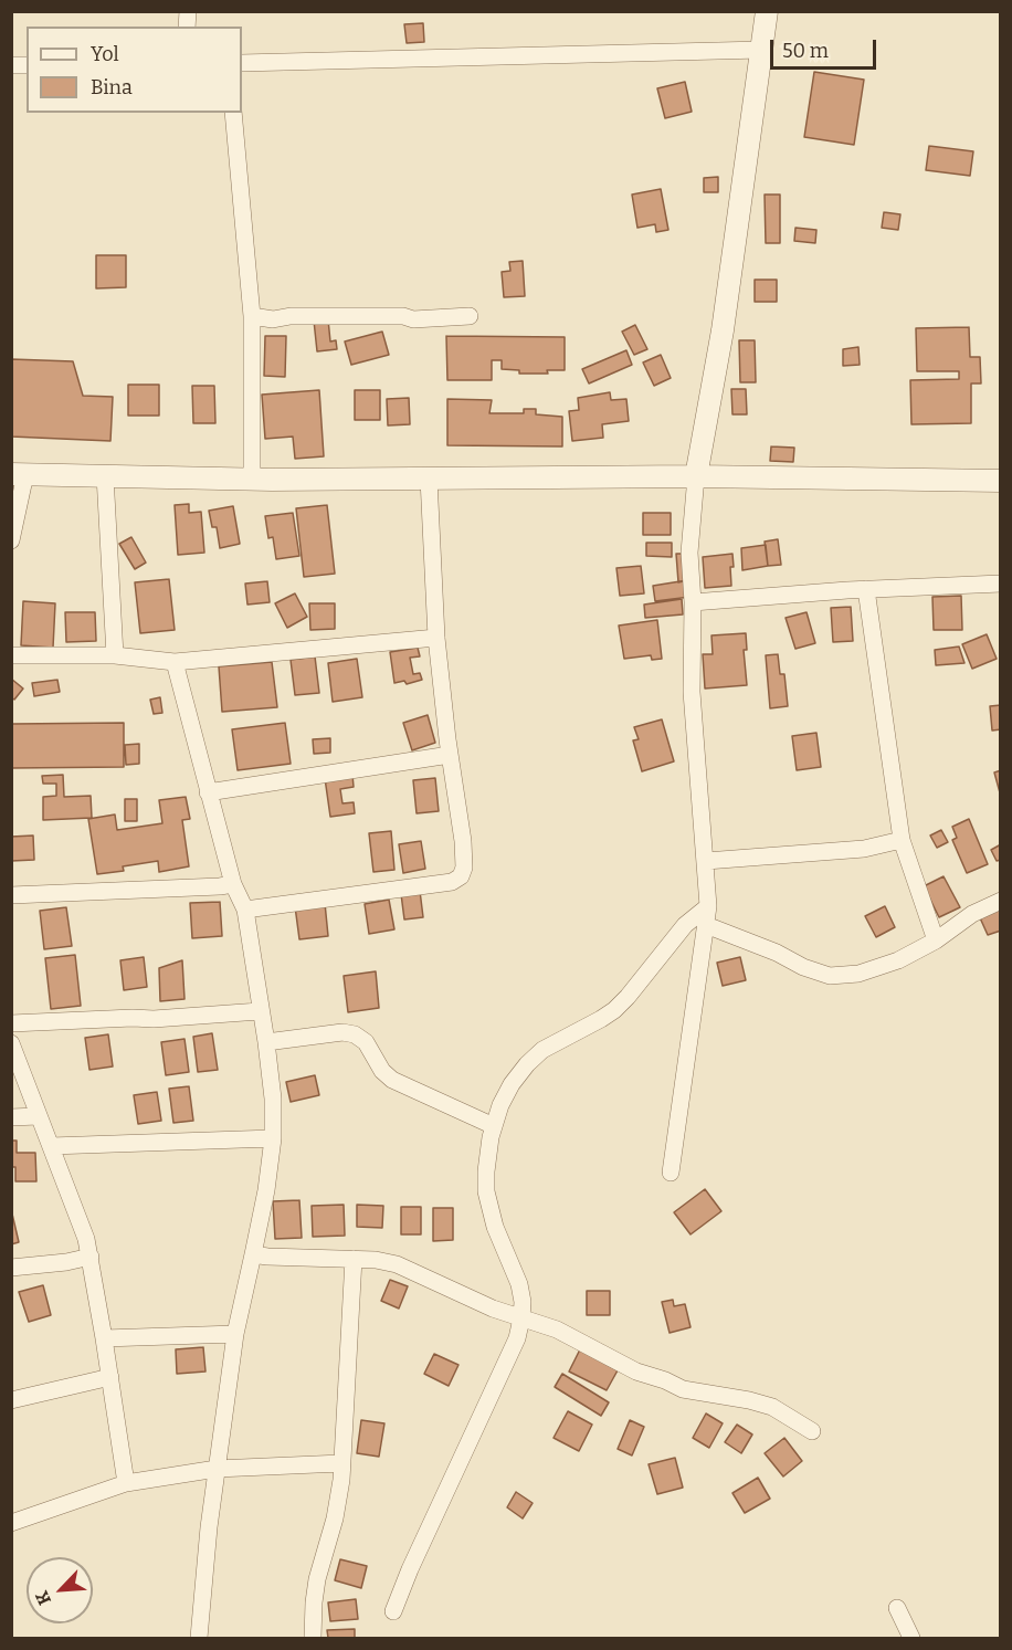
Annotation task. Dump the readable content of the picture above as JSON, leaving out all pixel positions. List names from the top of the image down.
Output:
{
  "legend": ["Yol", "Bina"],
  "scale_bar": "50 m",
  "north": "bottom left"
}
